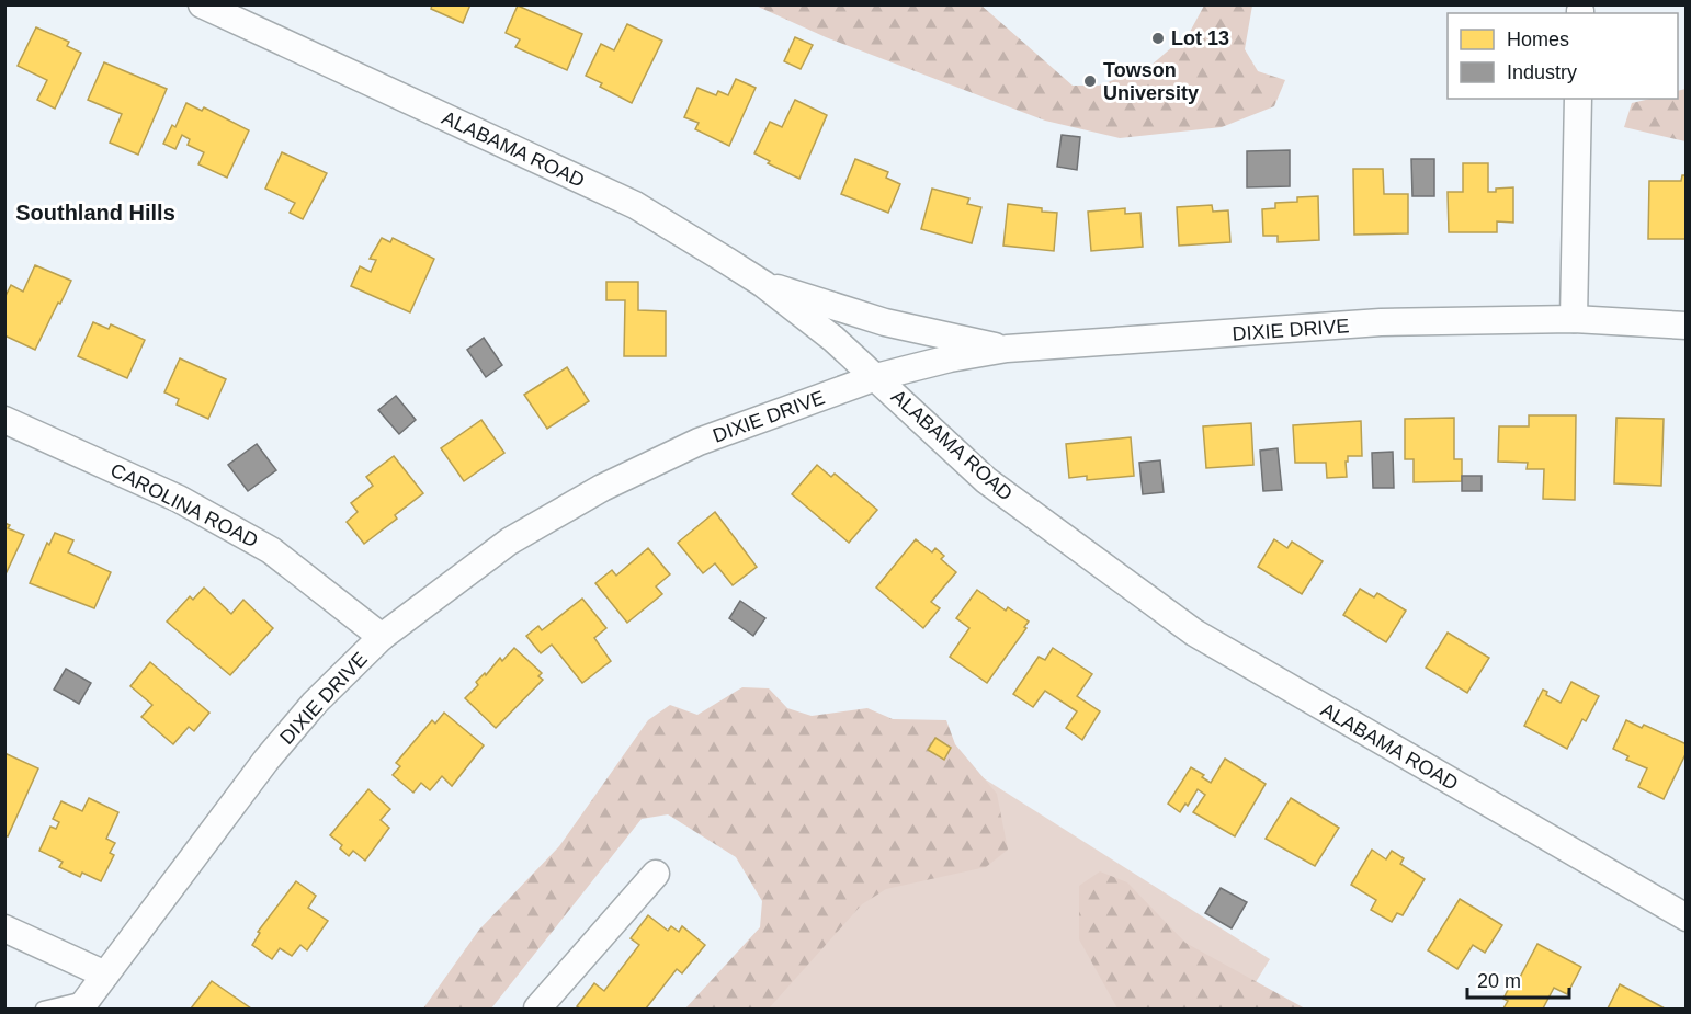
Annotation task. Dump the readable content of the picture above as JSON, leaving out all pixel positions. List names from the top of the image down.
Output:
{
  "streets": {
    "street": ["ALABAMA ROAD", "DIXIE DRIVE", "CAROLINA ROAD"]
  },
  "crossings": [
    ["ALABAMA ROAD", "DIXIE DRIVE"],
    ["DIXIE DRIVE", "CAROLINA ROAD"]
  ],
  "districts": ["Southland Hills"],
  "places": ["Lot 13", "Towson University"],
  "legend": ["Homes", "Industry"],
  "scale_bar": "20 m"
}
